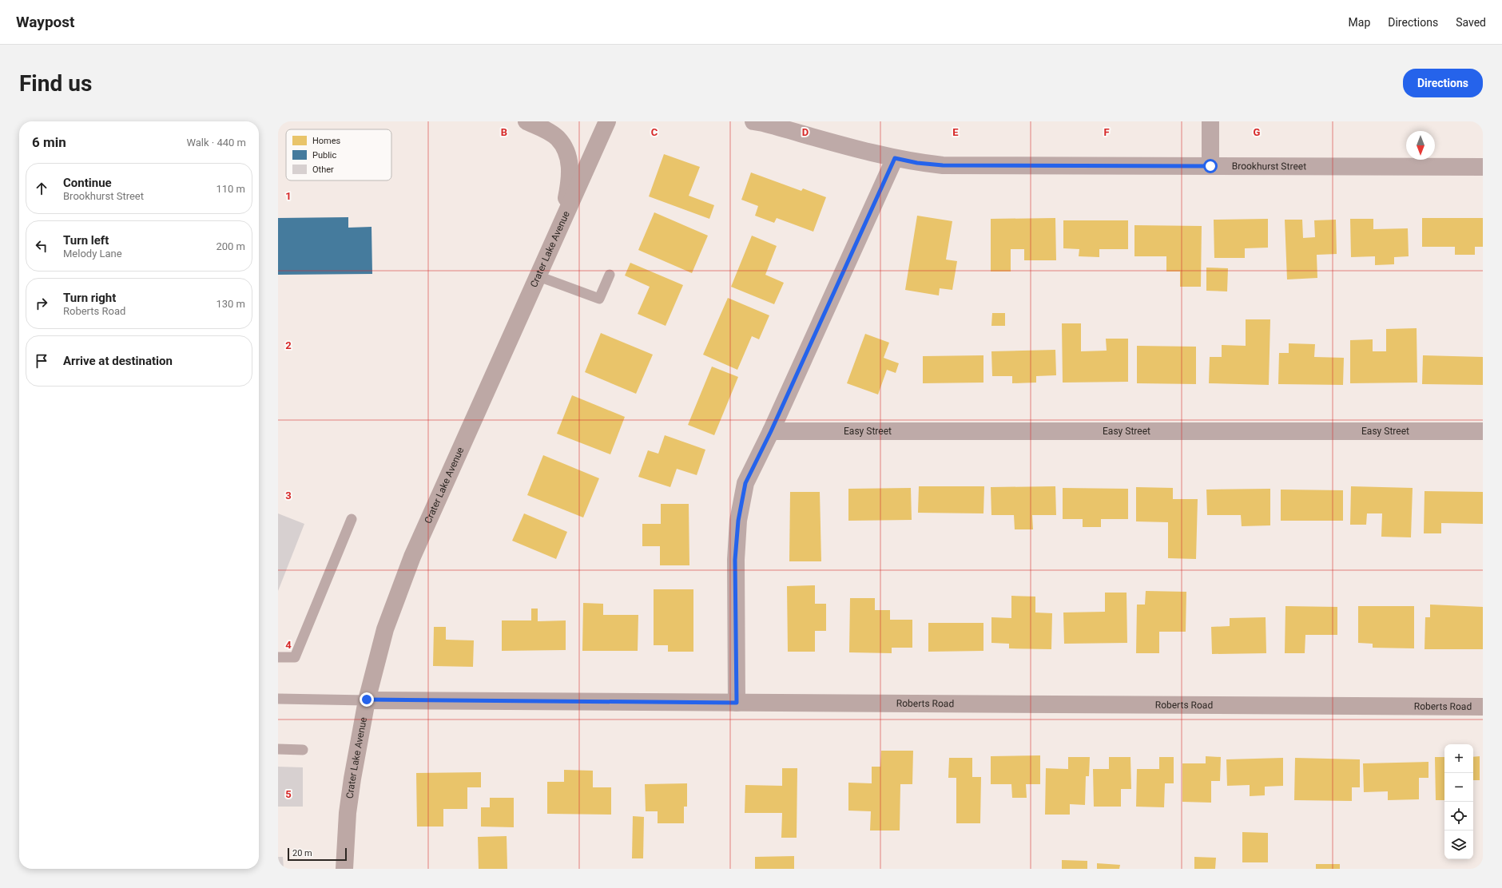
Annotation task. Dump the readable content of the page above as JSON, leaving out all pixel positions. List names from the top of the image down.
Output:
{
  "streets": {
    "street": [
      "Brookhurst Street",
      "Crater Lake Avenue",
      "Easy Street",
      "Roberts Road"
    ]
  },
  "crossings": [
    ["Crater Lake Avenue", "Roberts Road"]
  ],
  "legend": ["Homes", "Public", "Other"],
  "scale_bar": "20 m",
  "north": "bottom",
  "page": {
    "header": "Waypost",
    "nav": ["Map", "Directions", "Saved"],
    "buttons": "Directions",
    "title": "Find us",
    "heading": ["6 min", "Walk · 440 m"],
    "list": [
      ["Continue", "Brookhurst Street", "110 m"],
      ["Turn left", "Melody Lane", "200 m"],
      ["Turn right", "Roberts Road", "130 m"],
      "Arrive at destination"
    ],
    "map_buttons": ["+", "−"],
    "scale": "20 m"
  },
  "grid": {
    "columns": [
      "B",
      "C",
      "D",
      "E",
      "F",
      "G"
    ],
    "rows": [
      "1",
      "2",
      "3",
      "4",
      "5"
    ]
  }
}
